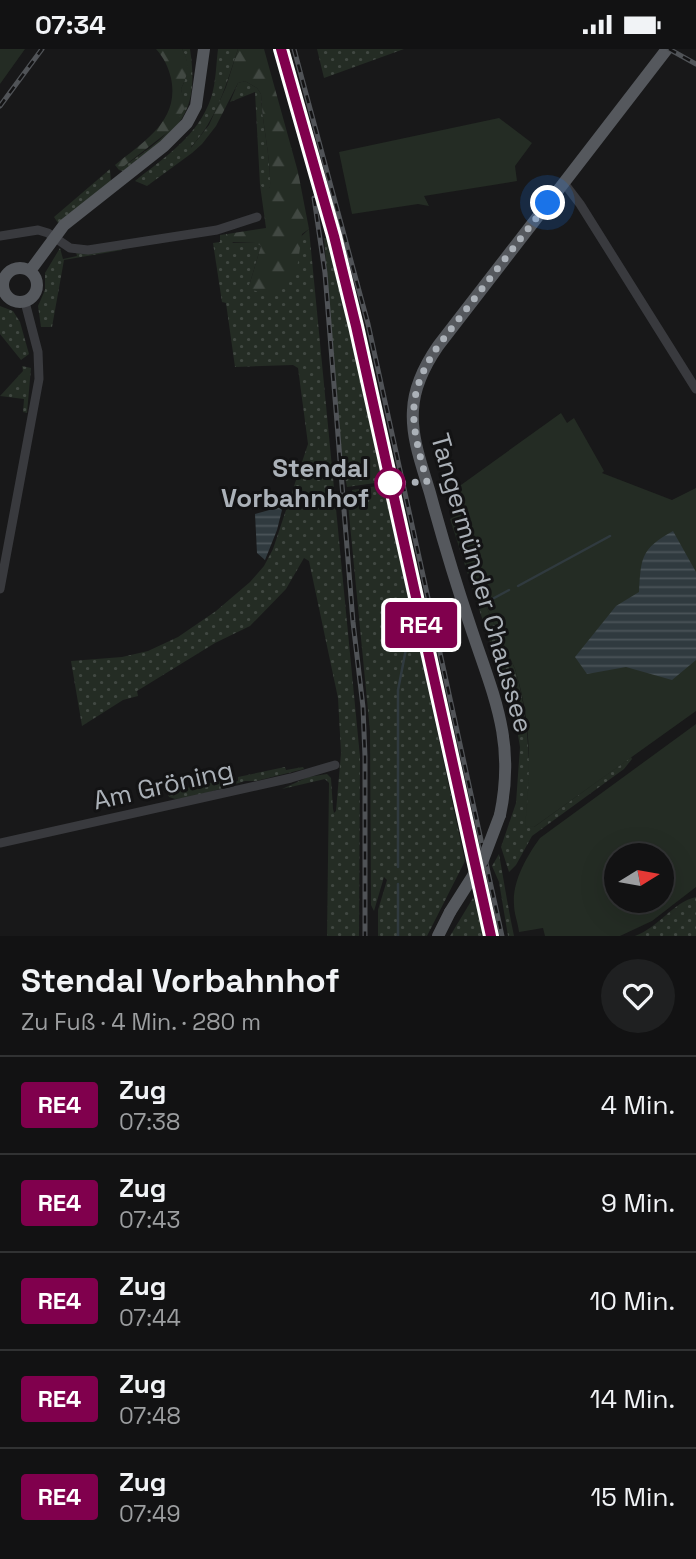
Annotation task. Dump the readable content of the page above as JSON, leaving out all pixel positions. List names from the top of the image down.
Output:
{
  "streets": {
    "main road": ["Tangermünder Chaussee"],
    "street": ["Am Gröning"]
  },
  "places": ["Stendal Vorbahnhof"],
  "north": "right",
  "page": {
    "status": "07:34",
    "on_map": "RE4",
    "heading": ["Stendal Vorbahnhof", "Zu Fuß · 4 Min. · 280 m"],
    "list": [
      {
        "mark": "RE4",
        "name": "Zug",
        "note": "07:38",
        "value": "4 Min."
      },
      {
        "mark": "RE4",
        "name": "Zug",
        "note": "07:43",
        "value": "9 Min."
      },
      {
        "mark": "RE4",
        "name": "Zug",
        "note": "07:44",
        "value": "10 Min."
      },
      {
        "mark": "RE4",
        "name": "Zug",
        "note": "07:48",
        "value": "14 Min."
      },
      {
        "mark": "RE4",
        "name": "Zug",
        "note": "07:49",
        "value": "15 Min."
      }
    ]
  }
}
